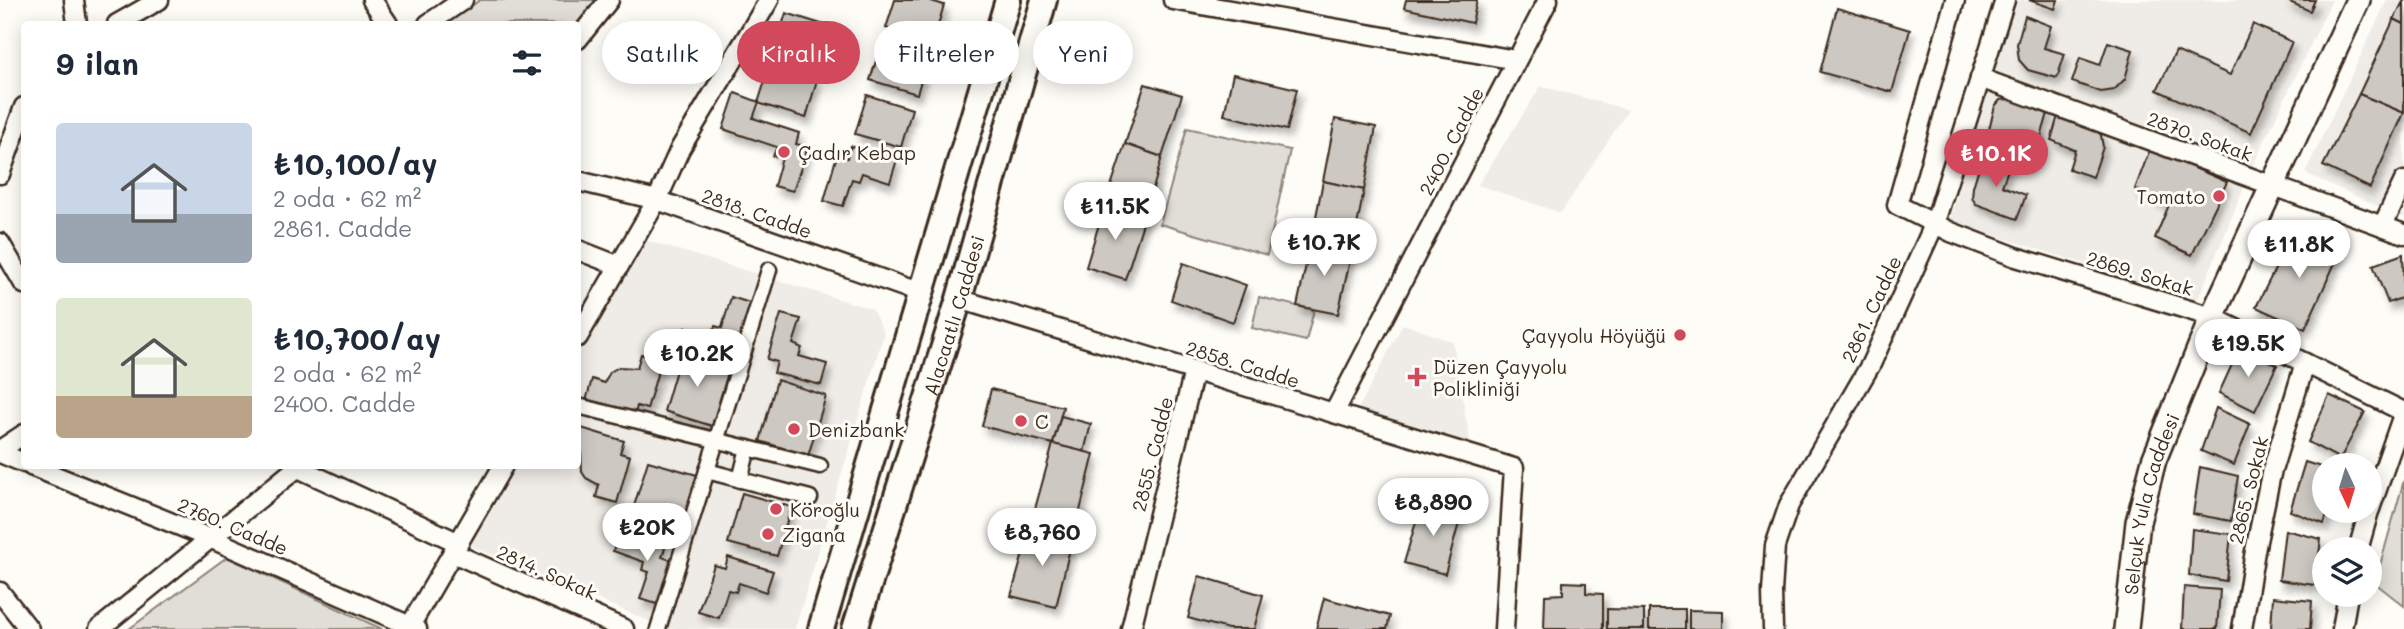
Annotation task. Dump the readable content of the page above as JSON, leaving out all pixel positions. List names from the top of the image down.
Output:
{
  "streets": {
    "main road": ["Alacaatlı Caddesi"],
    "street": [
      "2870. Sokak",
      "2400. Cadde",
      "2818. Cadde",
      "2869. Sokak",
      "2861. Cadde",
      "2858. Cadde",
      "2855. Cadde",
      "2865. Sokak",
      "Selçuk Yula Caddesi",
      "2760. Cadde",
      "2814. Sokak"
    ]
  },
  "crossings": [
    ["2870. Sokak", "2861. Cadde"],
    ["2870. Sokak", "Selçuk Yula Caddesi"],
    ["2400. Cadde", "2858. Cadde"],
    ["2818. Cadde", "Alacaatlı Caddesi"],
    ["2869. Sokak", "2861. Cadde"],
    ["2869. Sokak", "2865. Sokak"],
    ["2869. Sokak", "Selçuk Yula Caddesi"],
    ["Alacaatlı Caddesi", "2858. Cadde"],
    ["2858. Cadde", "2855. Cadde"]
  ],
  "places": {
    "other": [
      "Çadır Kebap",
      "Tomato",
      "Çayyolu Höyüğü",
      "C",
      "Denizbank",
      "Köroğlu",
      "Zigana"
    ],
    "health": ["Düzen Çayyolu Polikliniği"]
  },
  "north": "bottom",
  "page": {
    "chip": [
      "Satılık",
      "Kiralık",
      "Filtreler",
      "Yeni"
    ],
    "heading": "9 ilan",
    "list": [
      {
        "name": "₺10,100/ay",
        "note": "2 oda · 62 m² · 2861. Cadde"
      },
      {
        "name": "₺10,700/ay",
        "note": "2 oda · 62 m² · 2400. Cadde"
      }
    ],
    "price": [
      "₺10.1K",
      "₺11.5K",
      "₺10.7K",
      "₺11.8K",
      "₺19.5K",
      "₺10.2K",
      "₺8,890",
      "₺20K",
      "₺8,760"
    ]
  }
}
